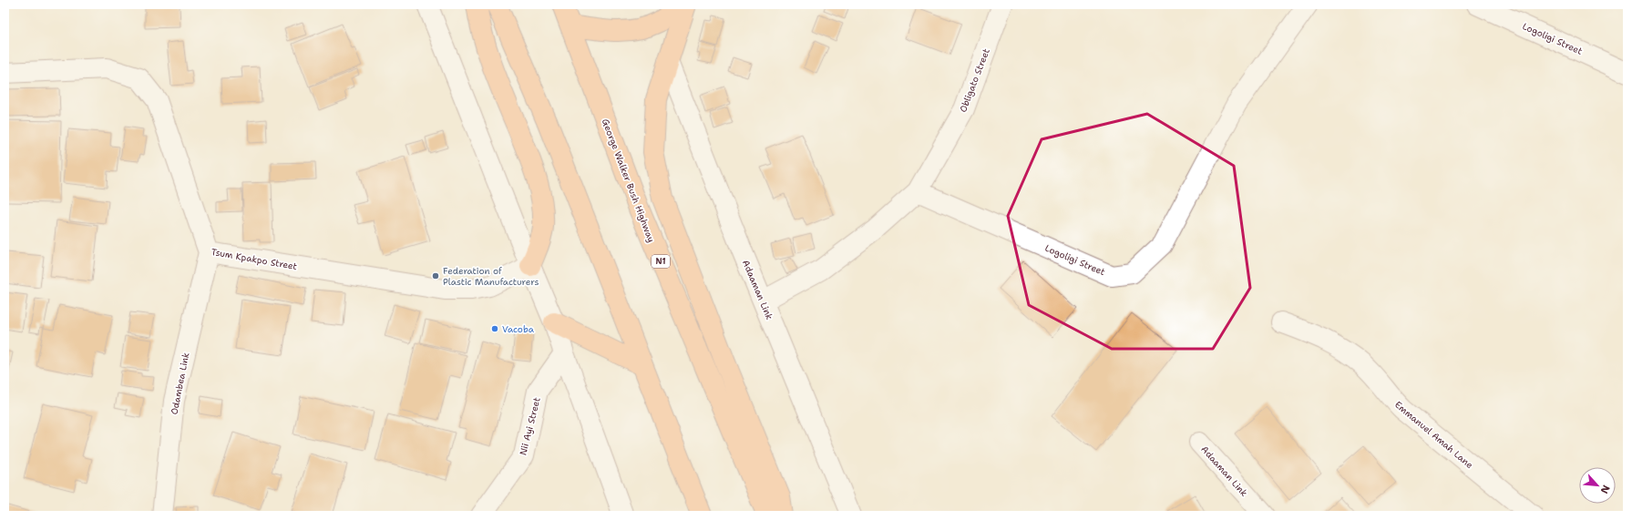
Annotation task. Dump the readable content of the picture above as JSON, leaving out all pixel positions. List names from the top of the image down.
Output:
{
  "streets": {
    "highway": ["George Walker Bush Highway", "N1"],
    "street": [
      "Logoligi Street",
      "Obligato Street",
      "Tsum Kpakpo Street",
      "Adaaman Link",
      "Odambea Link",
      "Nii Ayi Street",
      "Emmanuel Amah Lane"
    ]
  },
  "crossings": [
    ["Logoligi Street", "Obligato Street"],
    ["Tsum Kpakpo Street", "Odambea Link"]
  ],
  "places": ["Federation of Plastic Manufacturers", "Vacoba"],
  "north": "bottom right"
}
